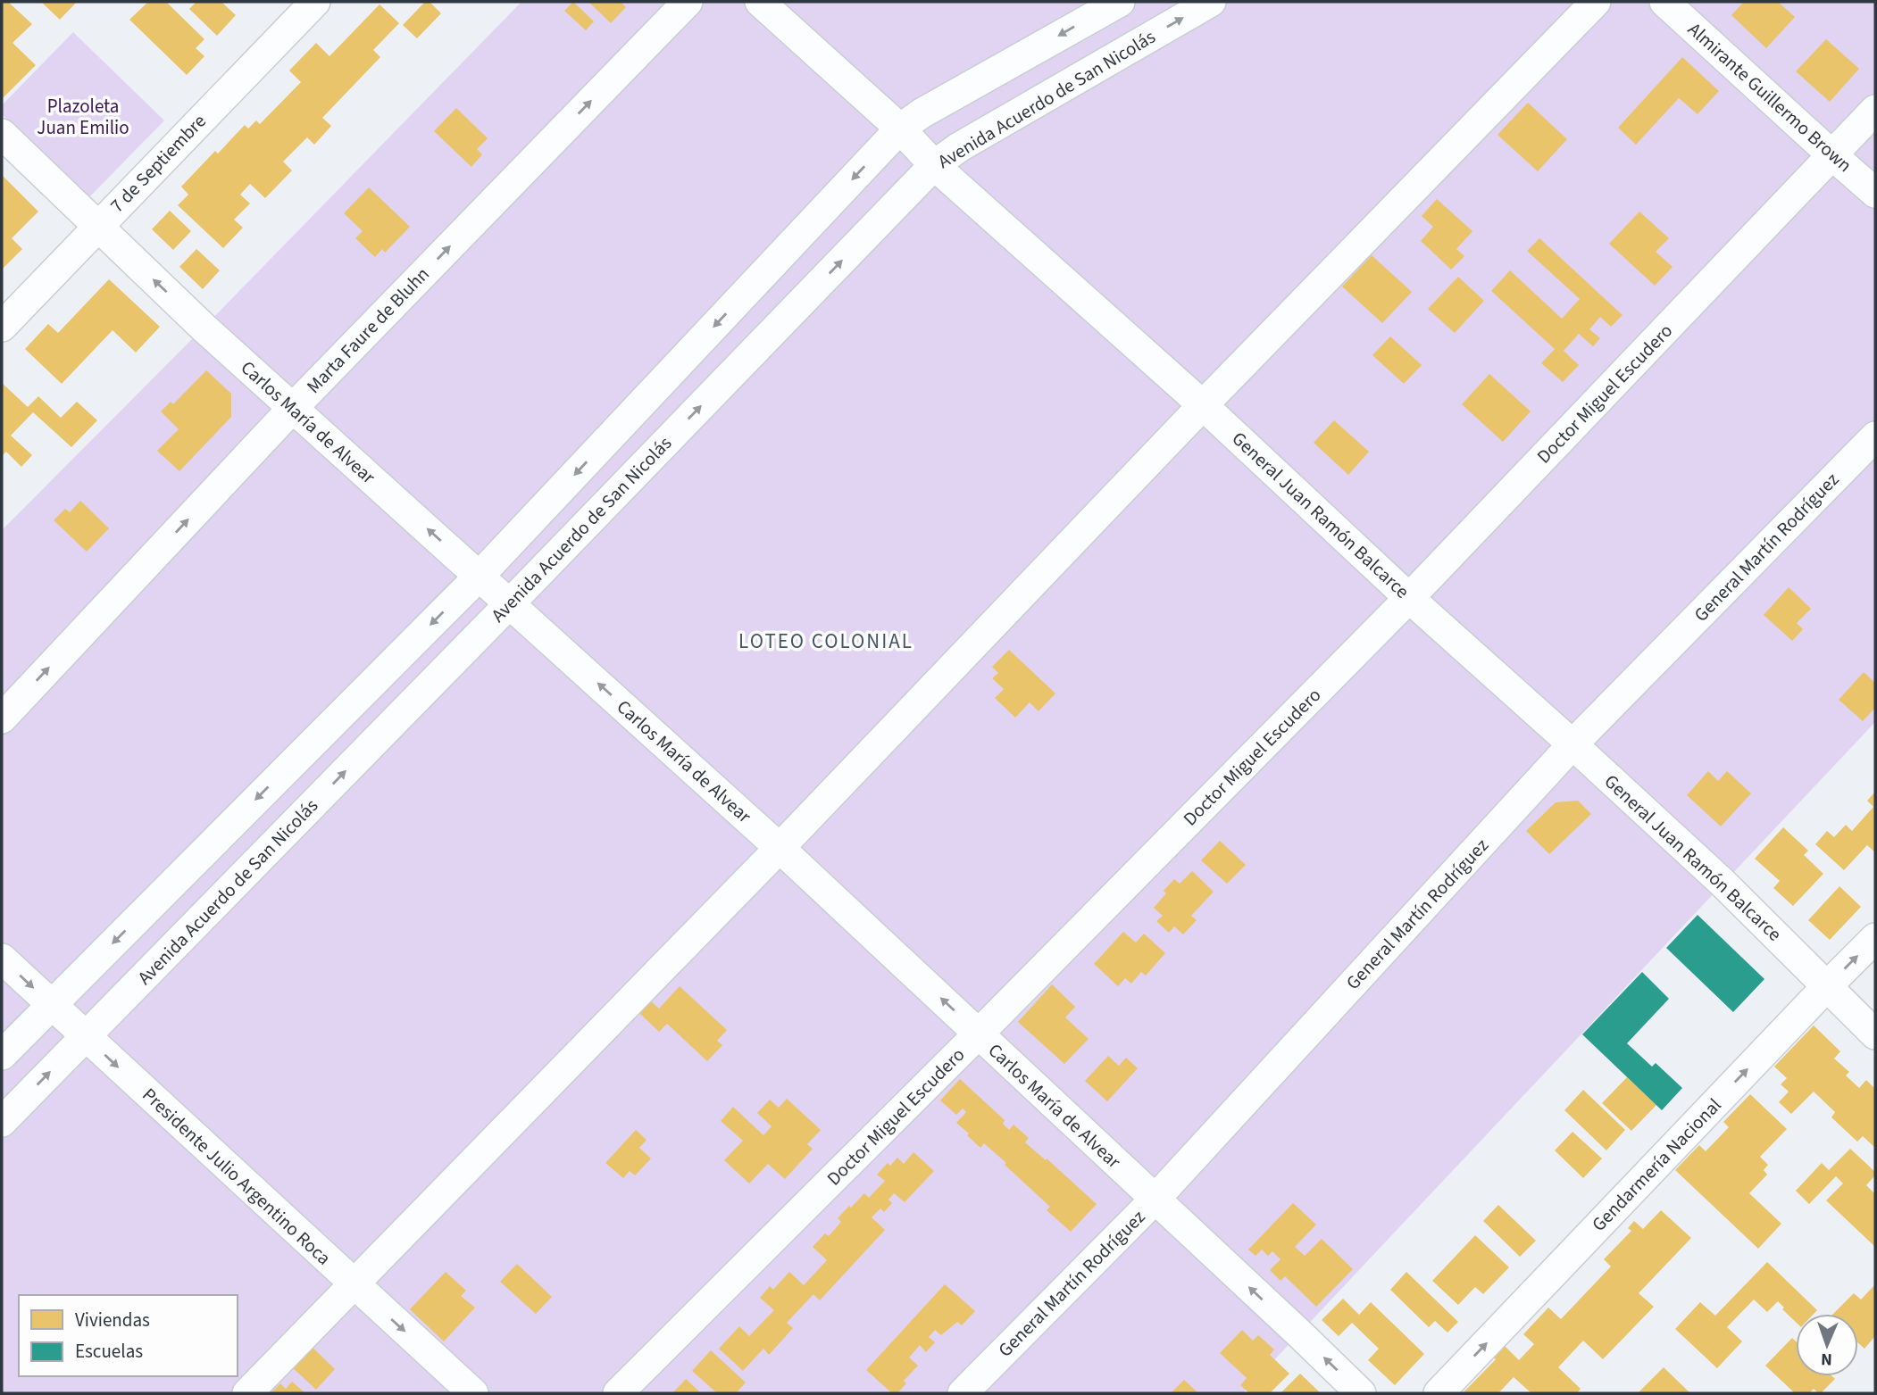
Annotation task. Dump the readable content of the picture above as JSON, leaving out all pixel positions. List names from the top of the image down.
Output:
{
  "streets": {
    "street": [
      "Almirante Guillermo Brown",
      "Avenida Acuerdo de San Nicolás",
      "7 de Septiembre",
      "Marta Faure de Bluhn",
      "Doctor Miguel Escudero",
      "Carlos María de Alvear",
      "General Juan Ramón Balcarce",
      "General Martín Rodríguez",
      "Gendarmería Nacional",
      "Presidente Julio Argentino Roca"
    ]
  },
  "crossings": [
    ["Almirante Guillermo Brown", "Doctor Miguel Escudero"],
    ["Avenida Acuerdo de San Nicolás", "Carlos María de Alvear"],
    ["Avenida Acuerdo de San Nicolás", "General Juan Ramón Balcarce"],
    ["Avenida Acuerdo de San Nicolás", "Presidente Julio Argentino Roca"],
    ["7 de Septiembre", "Carlos María de Alvear"],
    ["Marta Faure de Bluhn", "Carlos María de Alvear"],
    ["Doctor Miguel Escudero", "Carlos María de Alvear"],
    ["Doctor Miguel Escudero", "General Juan Ramón Balcarce"],
    ["Carlos María de Alvear", "General Martín Rodríguez"],
    ["General Juan Ramón Balcarce", "General Martín Rodríguez"],
    ["General Juan Ramón Balcarce", "Gendarmería Nacional"]
  ],
  "one_way": ["Carlos María de Alvear", "Gendarmería Nacional", "Presidente Julio Argentino Roca"],
  "districts": ["LOTEO COLONIAL"],
  "parks": ["Plazoleta Juan Emilio"],
  "legend": ["Viviendas", "Escuelas"],
  "north": "bottom"
}
